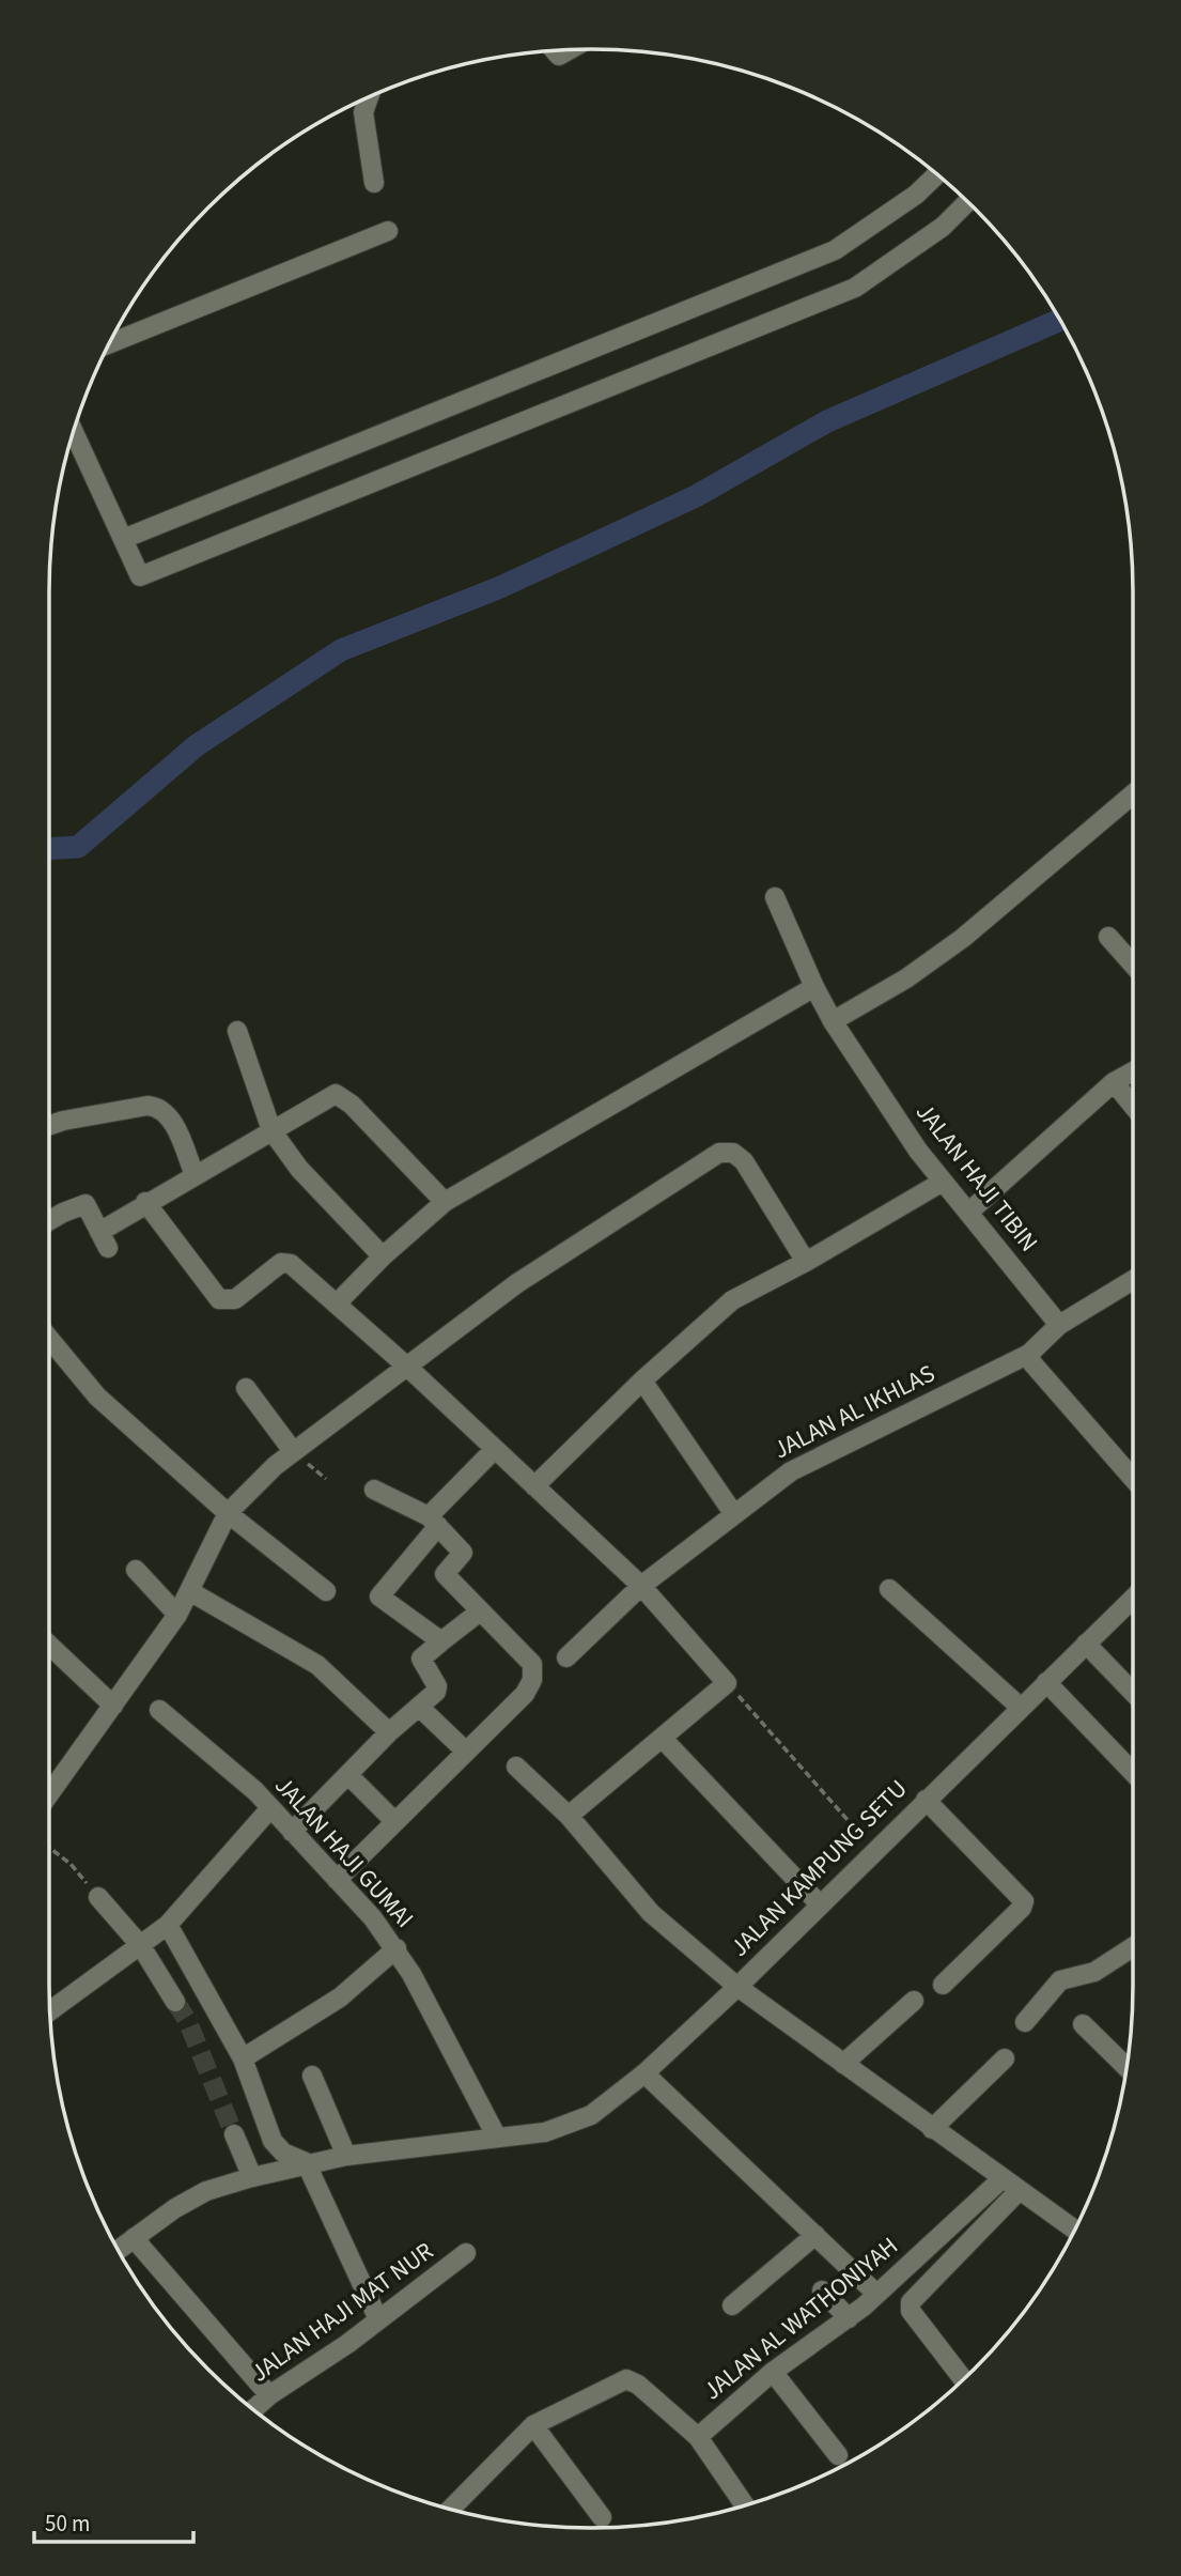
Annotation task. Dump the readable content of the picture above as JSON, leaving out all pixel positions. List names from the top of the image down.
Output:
{
  "streets": {
    "street": [
      "JALAN HAJI TIBIN",
      "JALAN AL IKHLAS",
      "JALAN HAJI GUMAI",
      "JALAN KAMPUNG SETU",
      "JALAN HAJI MAT NUR",
      "JALAN AL WATHONIYAH"
    ]
  },
  "crossings": [
    ["JALAN KAMPUNG SETU", "JALAN AL WATHONIYAH"]
  ],
  "scale_bar": "50 m"
}
